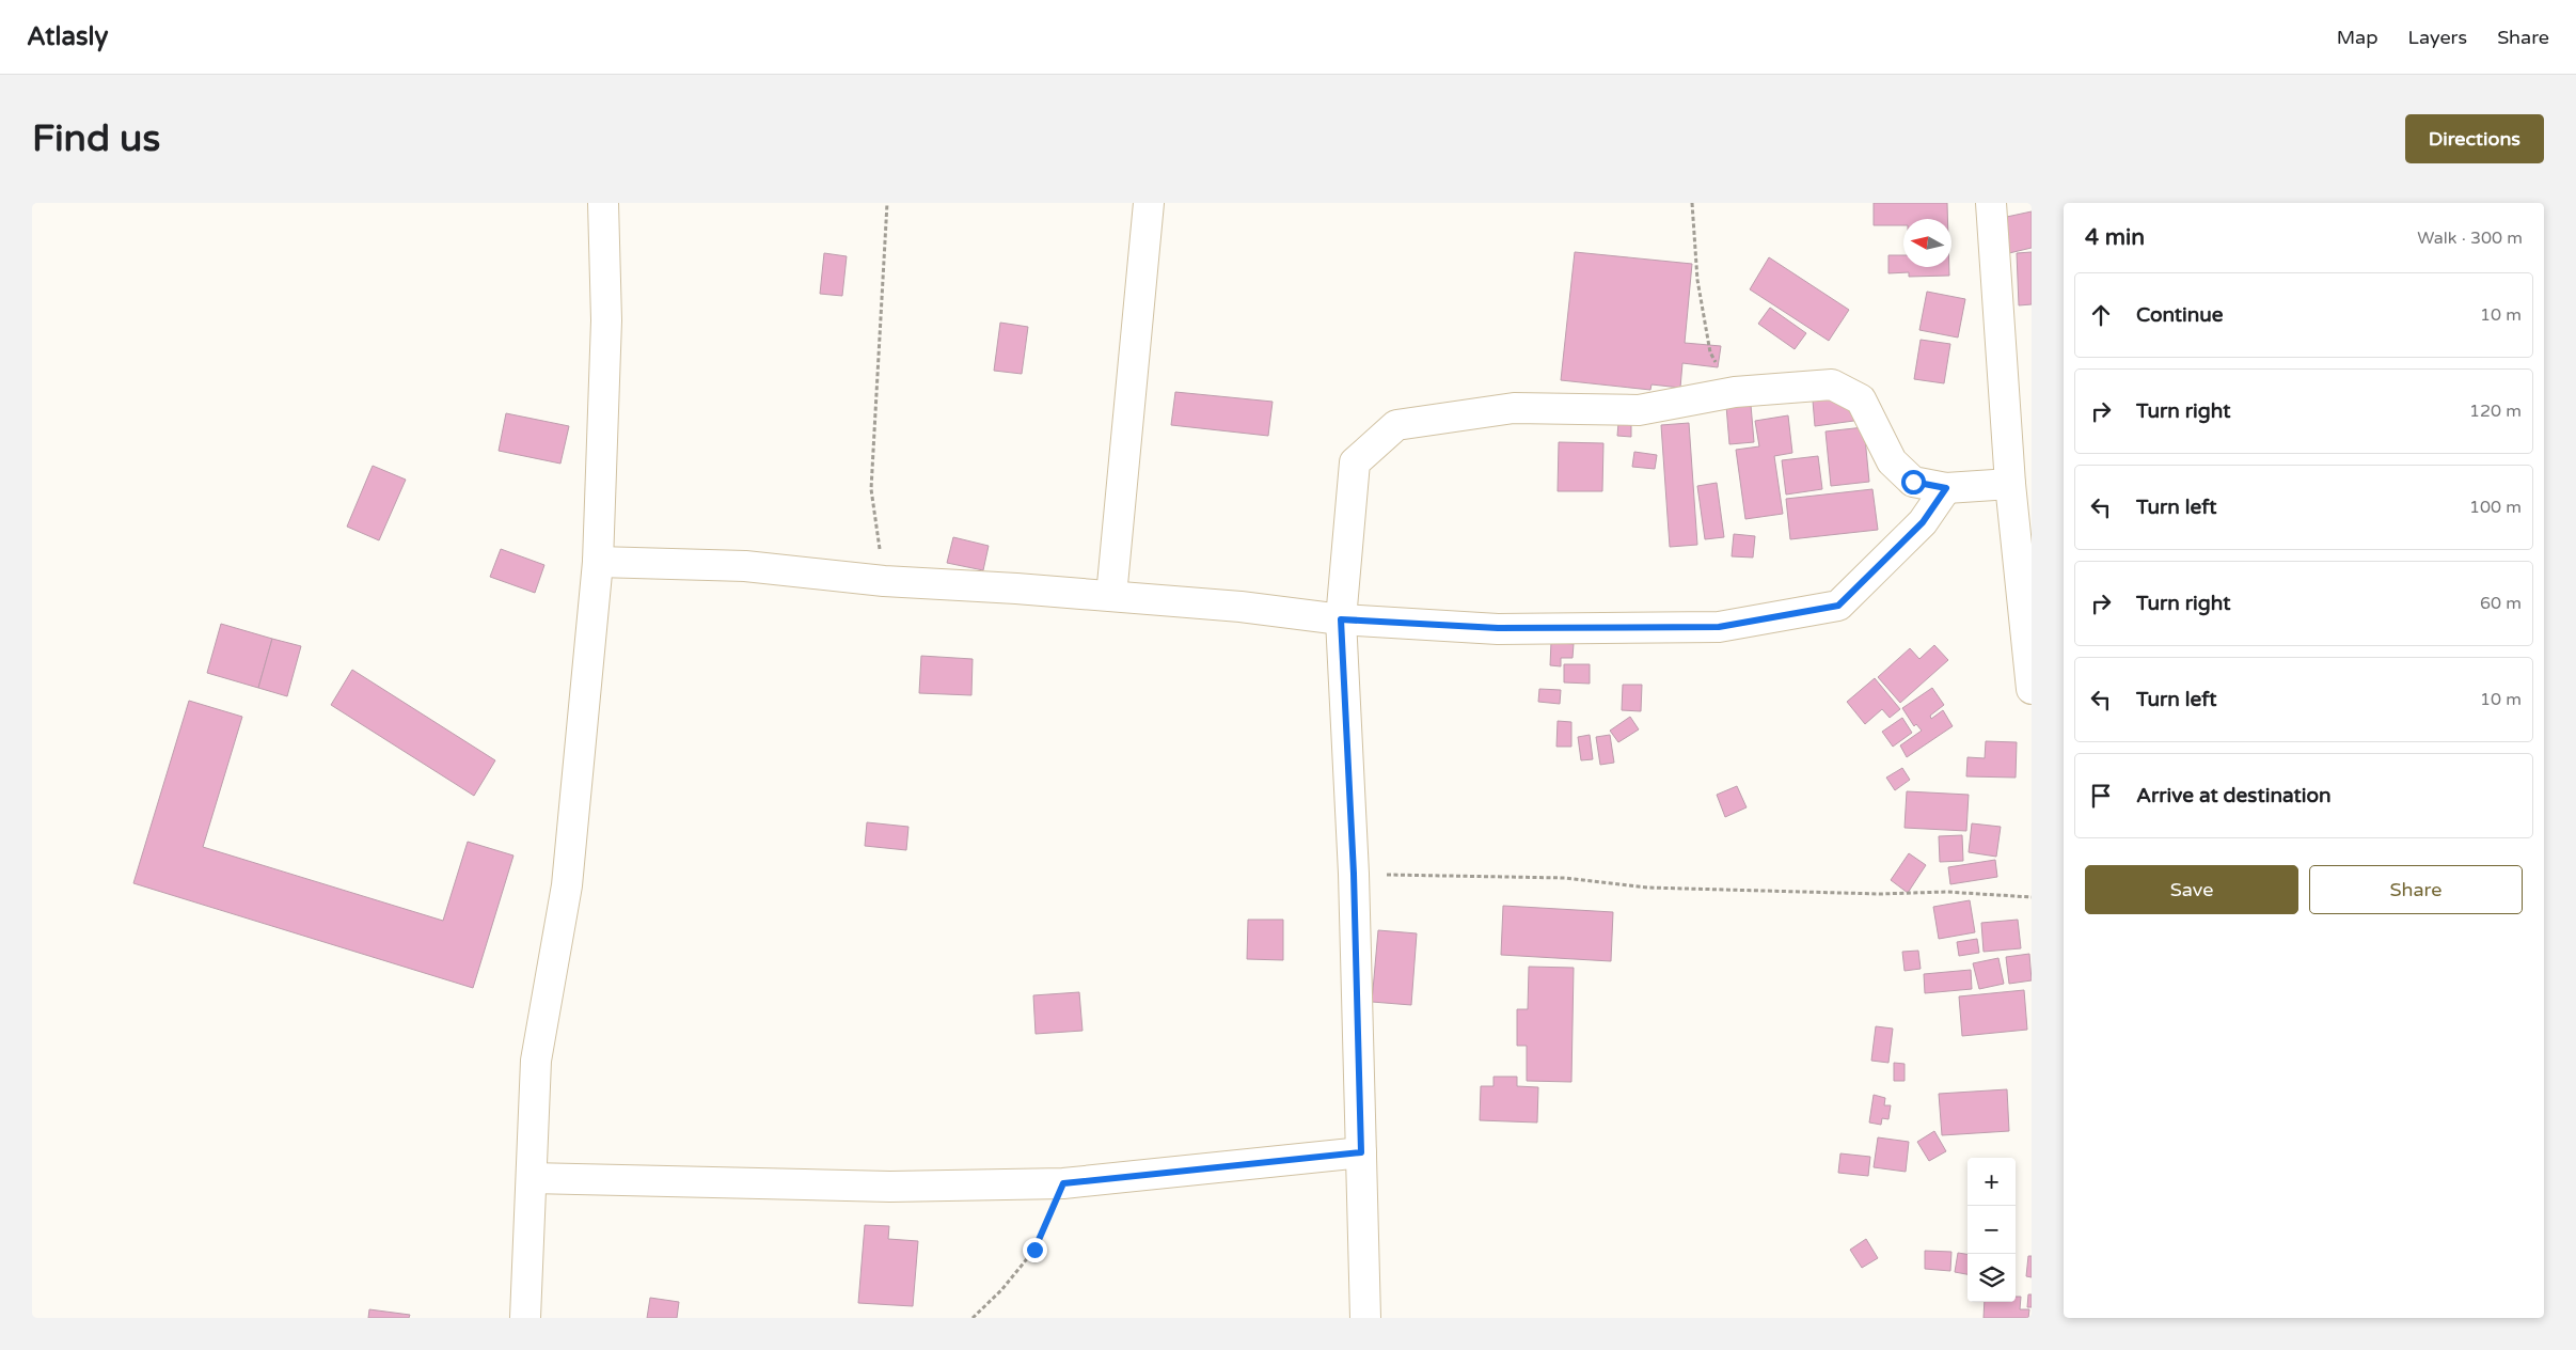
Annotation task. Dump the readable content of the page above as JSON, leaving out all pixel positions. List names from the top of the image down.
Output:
{
  "north": "left",
  "page": {
    "header": "Atlasly",
    "nav": ["Map", "Layers", "Share"],
    "buttons": [
      "Directions",
      ["Save", "Share"]
    ],
    "title": "Find us",
    "heading": ["4 min", "Walk · 300 m"],
    "list": [
      ["Continue", "10 m"],
      ["Turn right", "120 m"],
      ["Turn left", "100 m"],
      ["Turn right", "60 m"],
      ["Turn left", "10 m"],
      "Arrive at destination"
    ],
    "map_buttons": ["+", "−"]
  }
}
